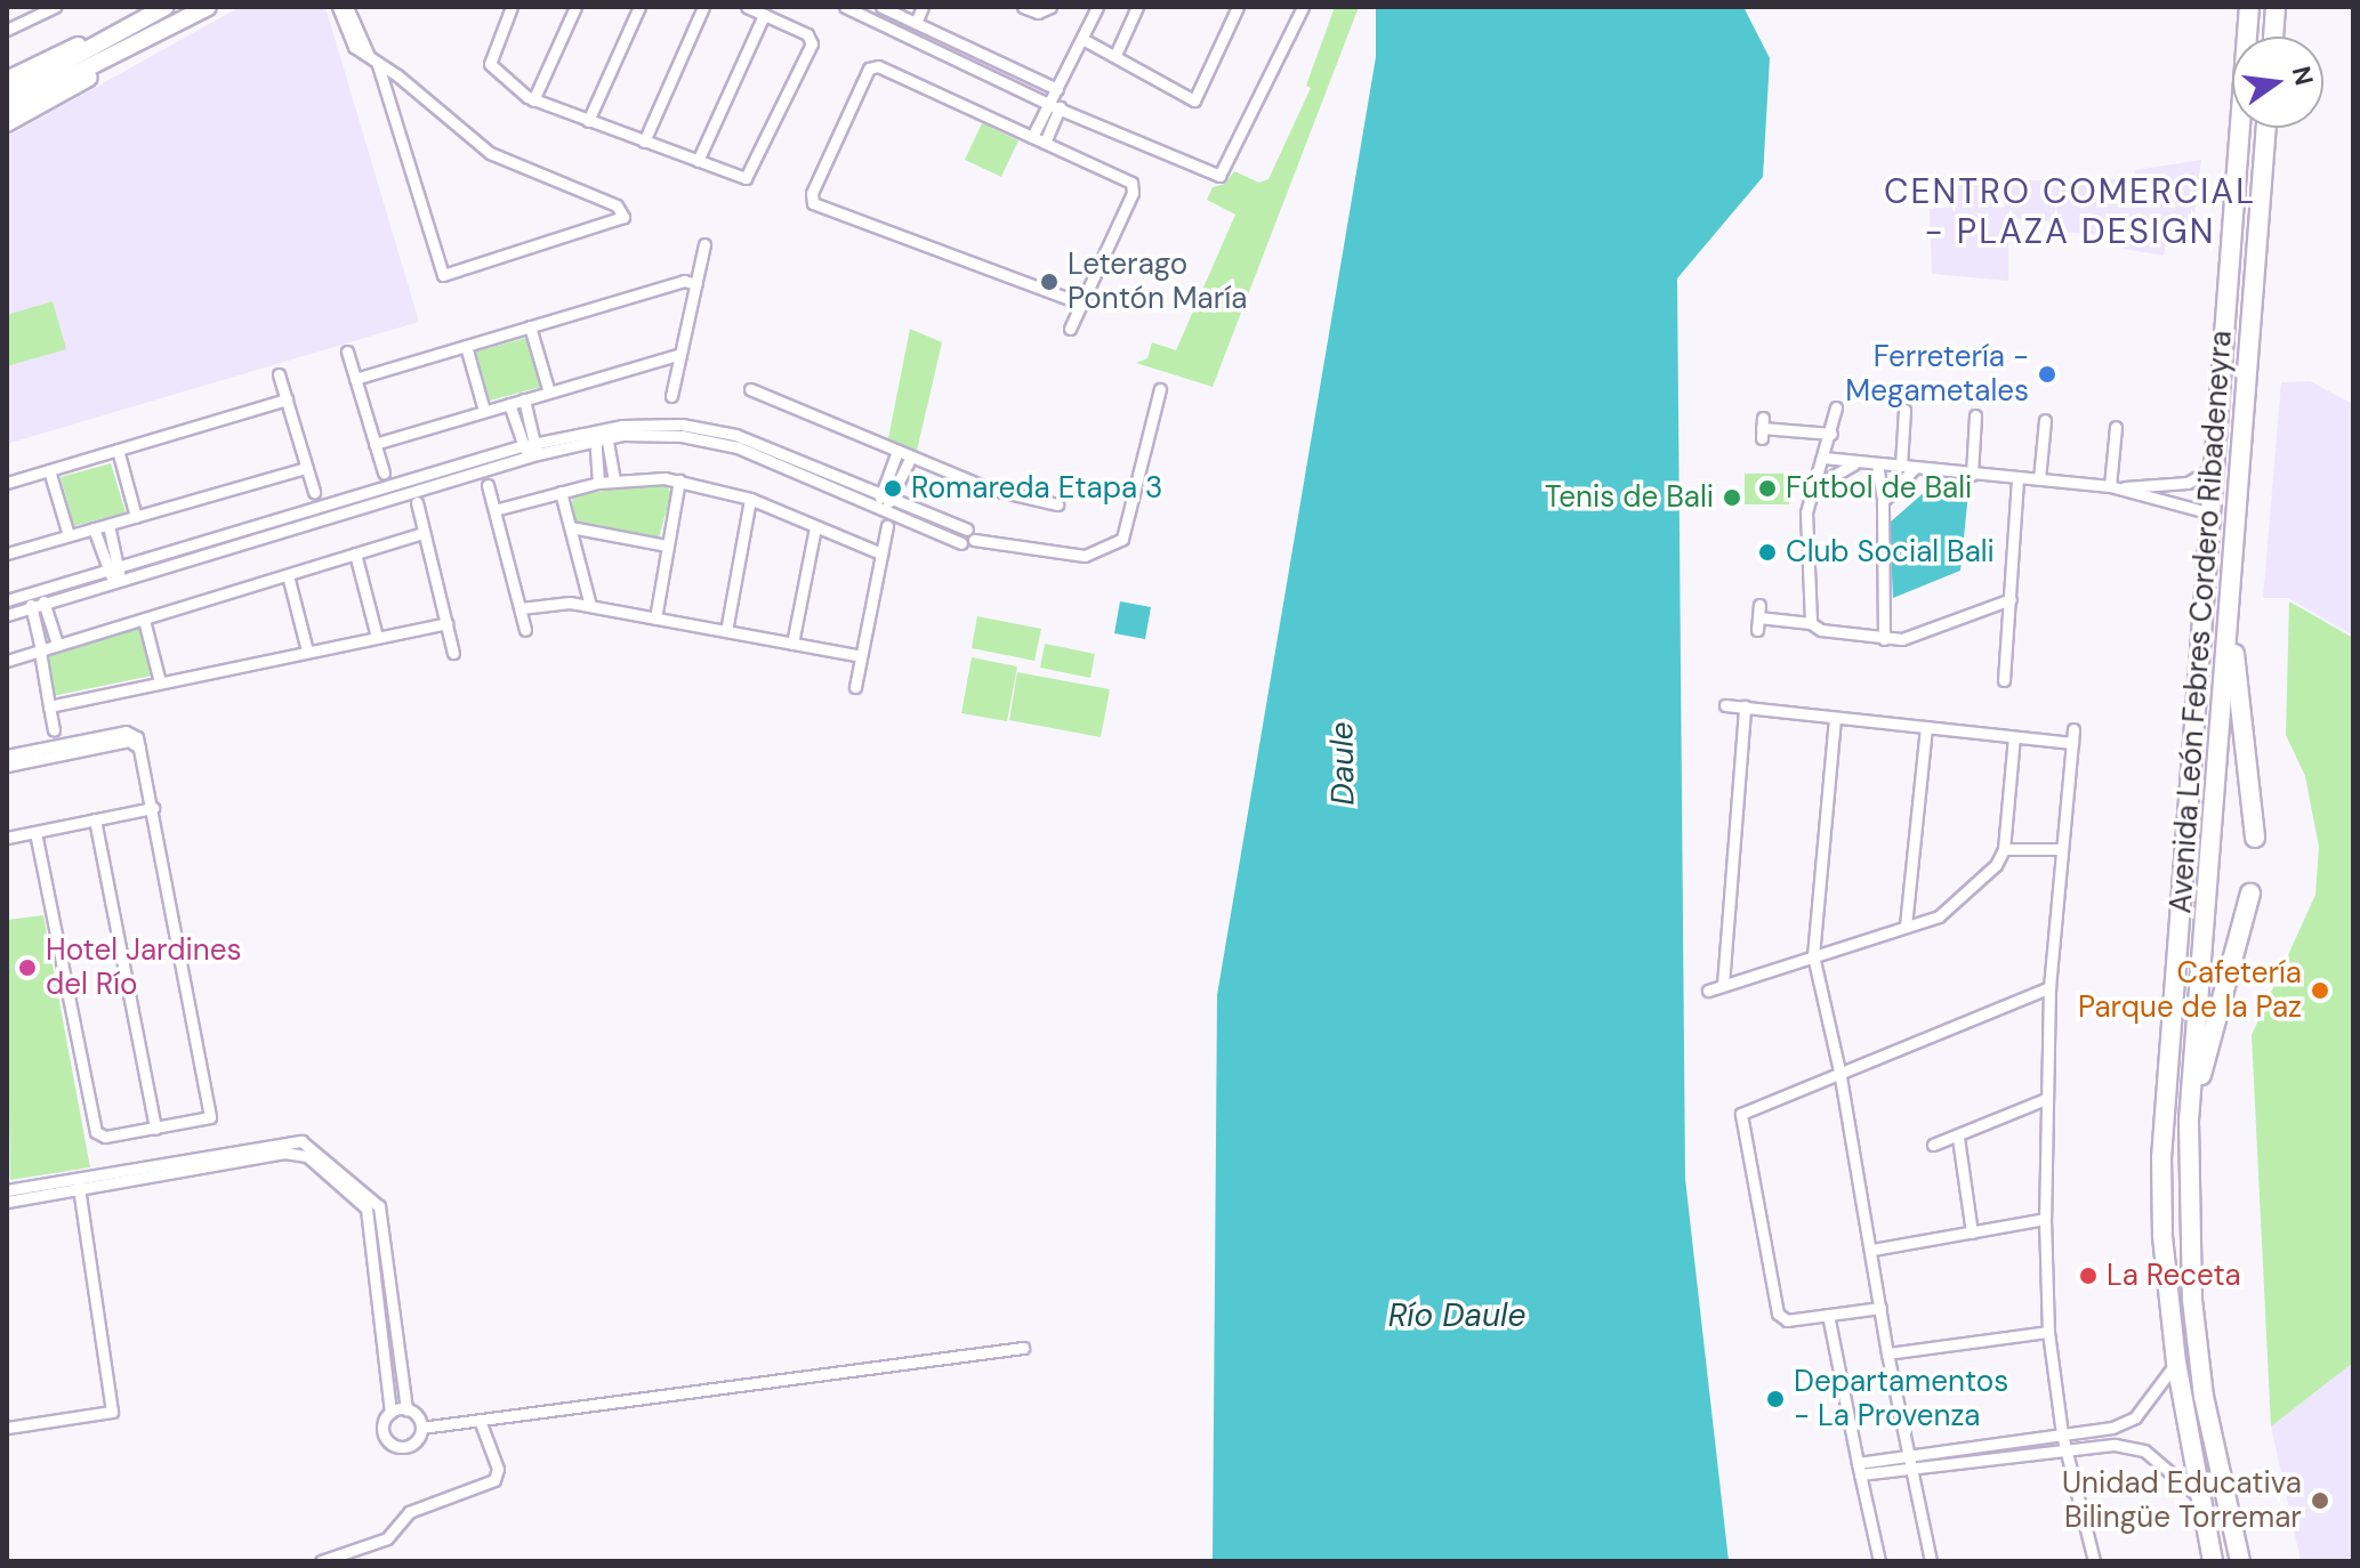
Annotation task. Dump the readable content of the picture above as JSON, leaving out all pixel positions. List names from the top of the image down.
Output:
{
  "streets": {
    "highway": ["Avenida León Febres Cordero Ribadeneyra"]
  },
  "districts": ["CENTRO COMERCIAL - PLAZA DESIGN"],
  "water": ["Daule", "Río Daule"],
  "places": [
    "Leterago Pontón María",
    "Ferretería - Megametales",
    "Romareda Etapa 3",
    "Fútbol de Bali",
    "Tenis de Bali",
    "Club Social Bali",
    "Hotel Jardines del Río",
    "Cafetería Parque de la Paz",
    "La Receta",
    "Departamentos - La Provenza",
    "Unidad Educativa Bilingüe Torremar"
  ],
  "north": "right"
}
